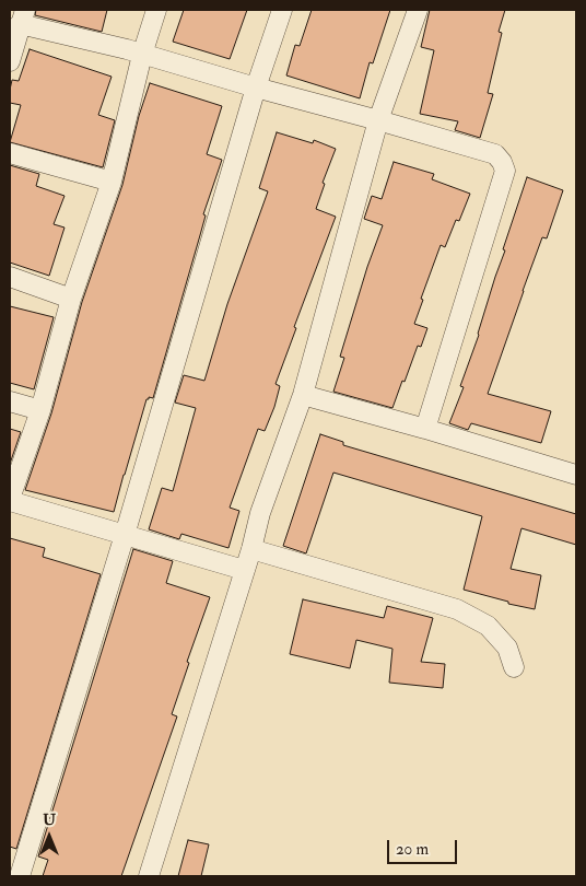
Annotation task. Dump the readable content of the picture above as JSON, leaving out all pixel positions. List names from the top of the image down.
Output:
{
  "scale_bar": "20 m",
  "north": "top"
}
